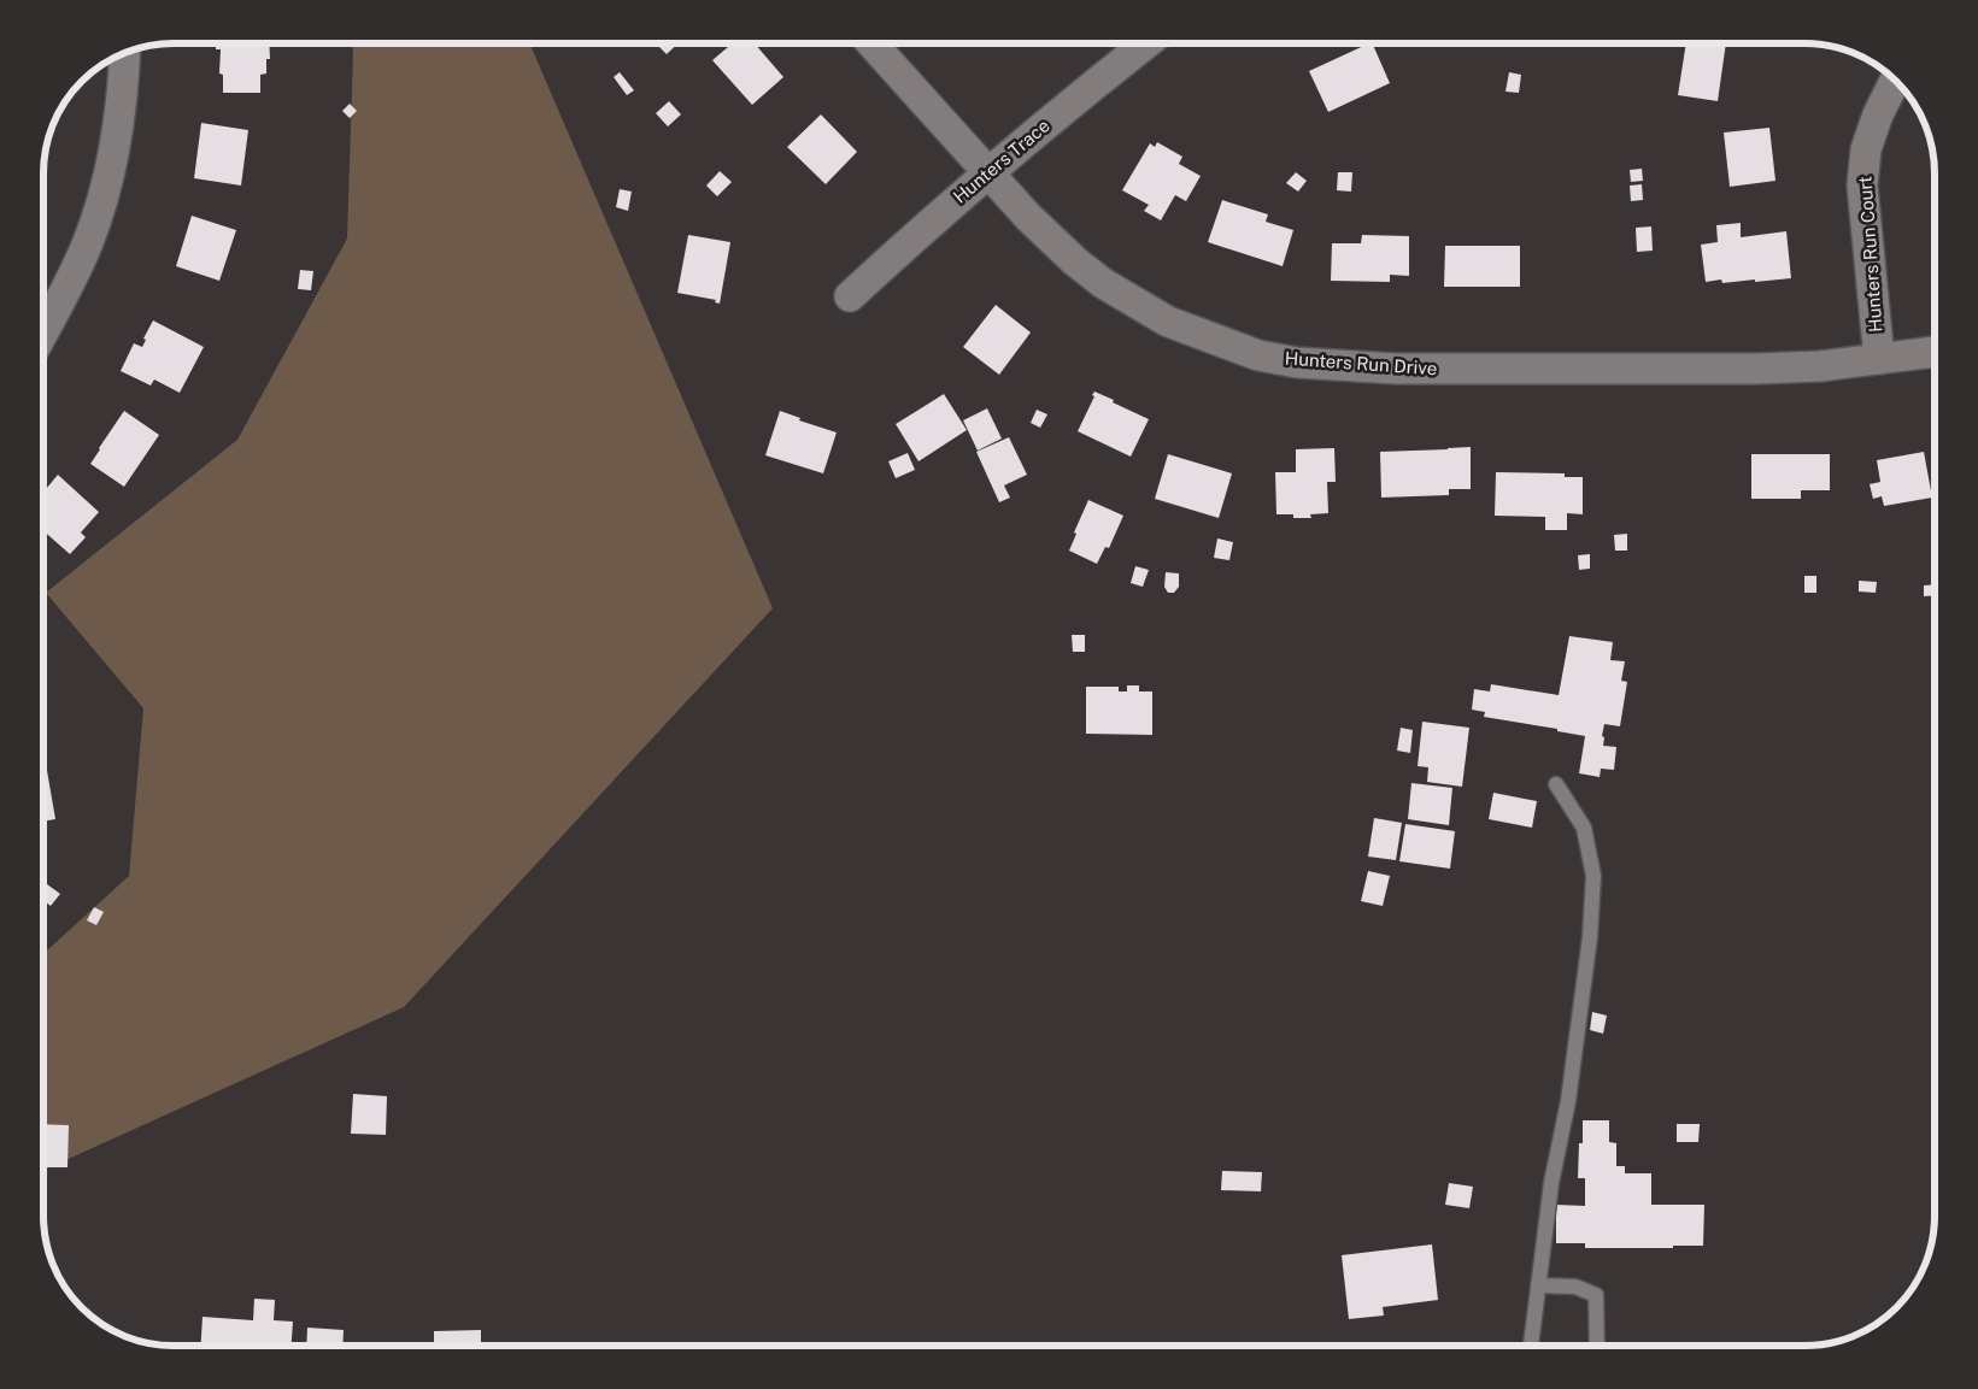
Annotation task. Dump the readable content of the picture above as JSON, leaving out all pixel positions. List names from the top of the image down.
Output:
{
  "streets": {
    "street": ["Hunters Trace", "Hunters Run Court", "Hunters Run Drive"]
  },
  "crossings": [
    ["Hunters Trace", "Hunters Run Drive"],
    ["Hunters Run Court", "Hunters Run Drive"]
  ]
}
